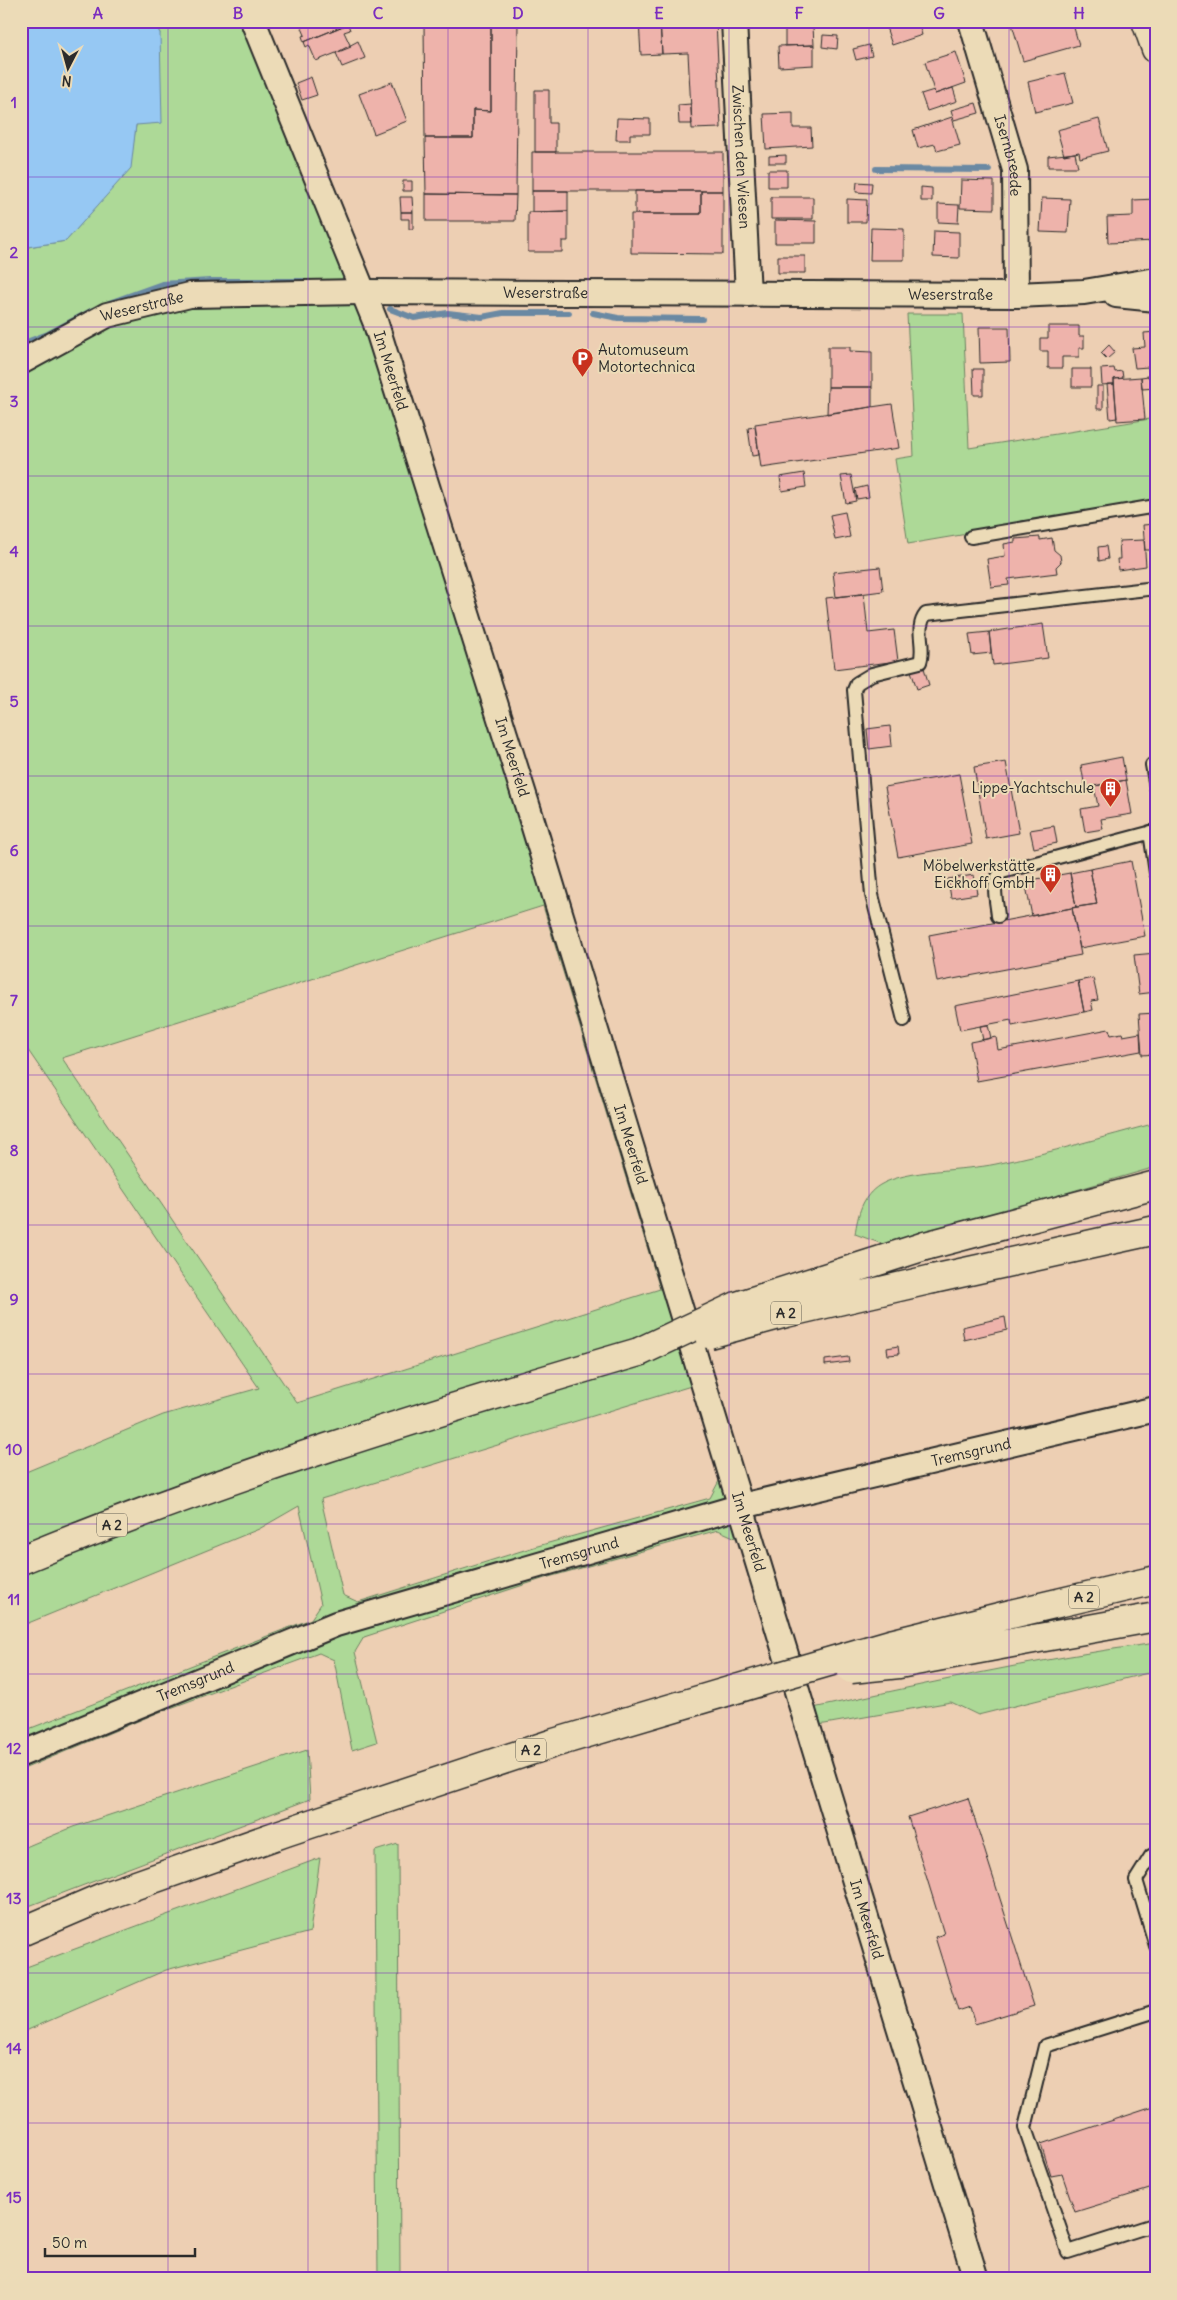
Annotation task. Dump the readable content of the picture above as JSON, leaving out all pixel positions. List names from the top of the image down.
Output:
{
  "streets": {
    "main road": ["A 2"],
    "street": [
      "Isernbreede",
      "Zwischen den Wiesen",
      "Weserstraße",
      "Im Meerfeld",
      "Tremsgrund"
    ]
  },
  "crossings": [
    ["Isernbreede", "Weserstraße"],
    ["Zwischen den Wiesen", "Weserstraße"],
    ["Weserstraße", "Im Meerfeld"],
    ["Im Meerfeld", "Tremsgrund"]
  ],
  "places": {
    "parking": ["Automuseum Motortechnica"],
    "building": ["Lippe-Yachtschule", "Möbelwerkstätte Eickhoff GmbH"]
  },
  "scale_bar": "50 m",
  "north": "bottom",
  "grid": {
    "columns": [
      "A",
      "B",
      "C",
      "D",
      "E",
      "F",
      "G",
      "H"
    ],
    "rows": [
      "1",
      "2",
      "3",
      "4",
      "5",
      "6",
      "7",
      "8",
      "9",
      "10",
      "11",
      "12",
      "13",
      "14",
      "15"
    ]
  }
}
